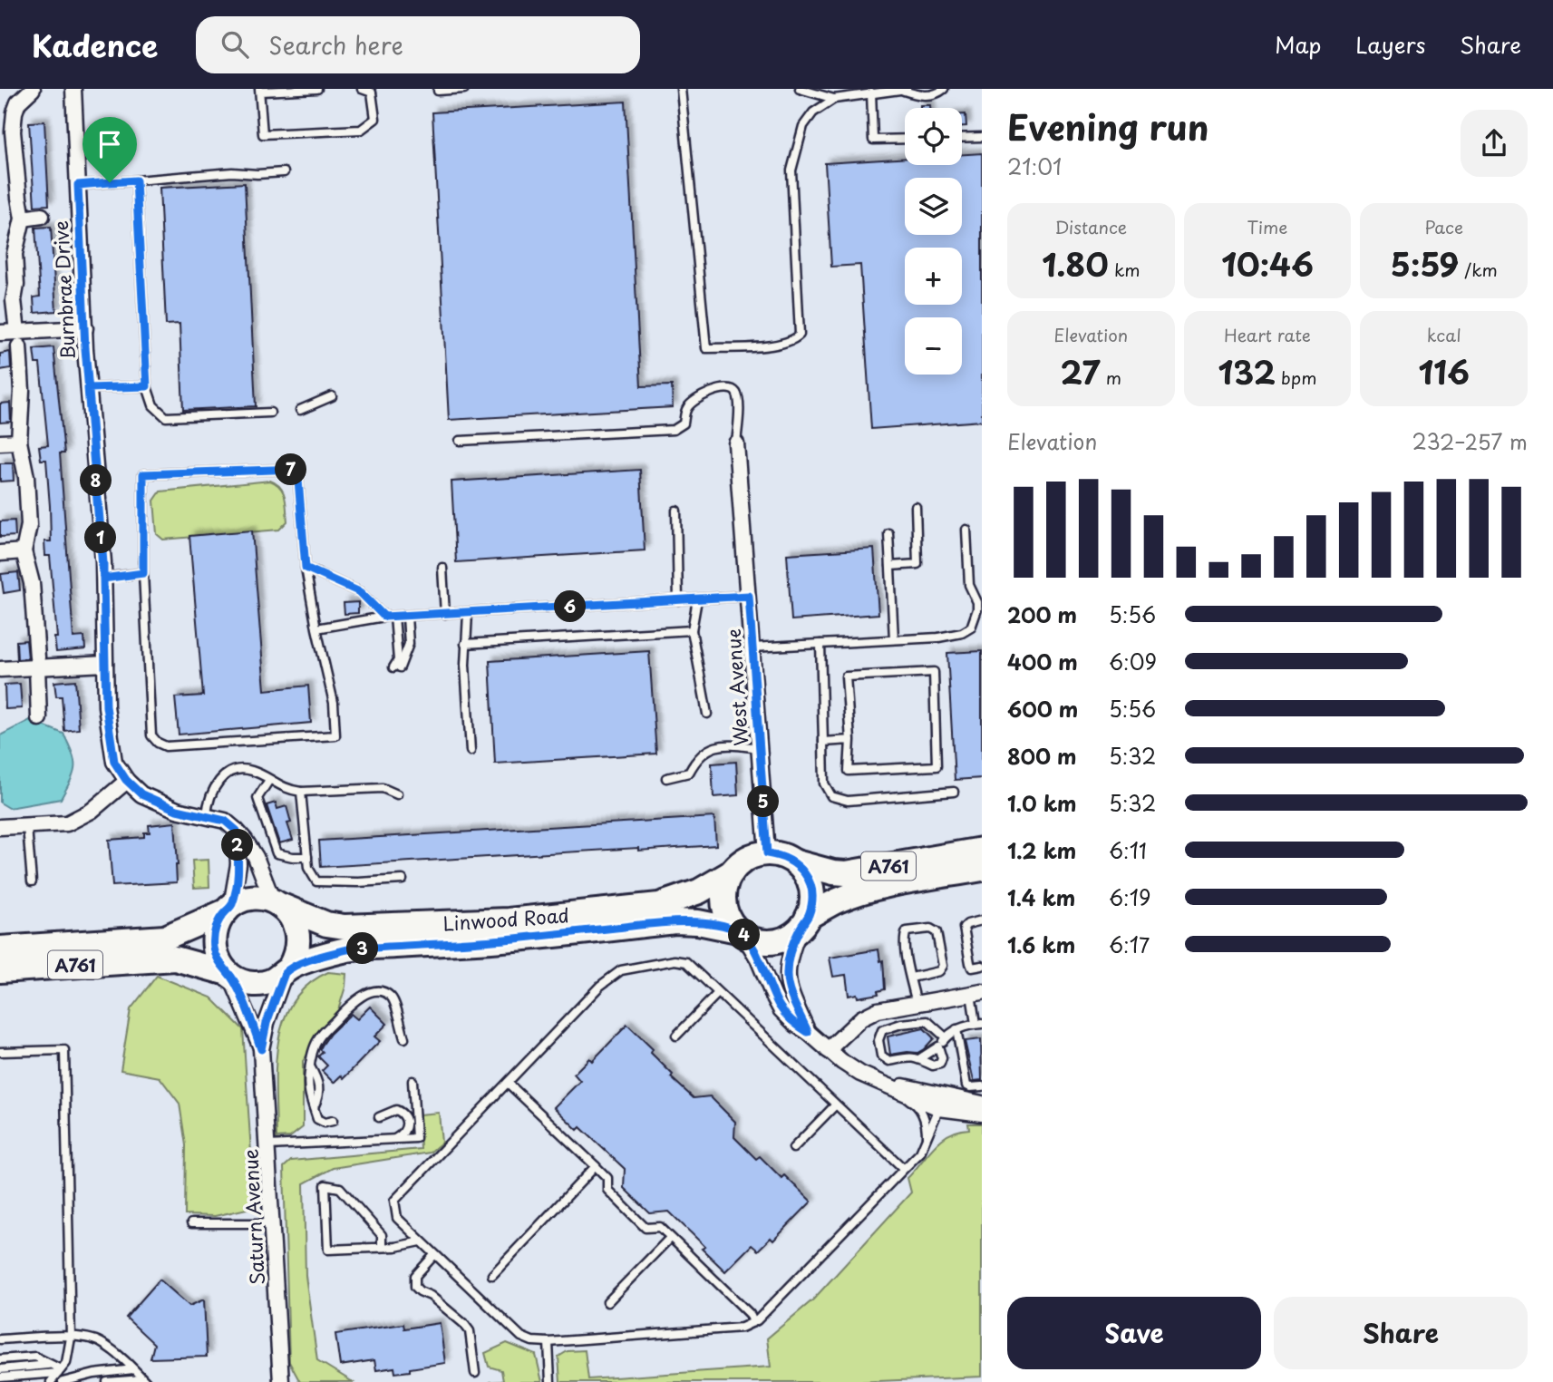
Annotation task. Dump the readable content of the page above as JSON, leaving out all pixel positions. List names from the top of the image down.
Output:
{
  "streets": {
    "main road": ["A761", "Linwood Road"],
    "street": ["Burnbrae Drive", "West Avenue", "Saturn Avenue"]
  },
  "crossings": [
    ["Burnbrae Drive", "A761"],
    ["Burnbrae Drive", "Linwood Road"],
    ["Burnbrae Drive", "Saturn Avenue"],
    ["West Avenue", "A761"],
    ["West Avenue", "Linwood Road"],
    ["A761", "Linwood Road"],
    ["A761", "Saturn Avenue"],
    ["Linwood Road", "Saturn Avenue"]
  ],
  "page": {
    "header": "Kadence",
    "search": "Search here",
    "nav": ["Map", "Layers", "Share"],
    "heading": ["Evening run", "21:01"],
    "map_buttons": ["+", "−"],
    "stats": [
      ["Distance", "1.80 km"],
      ["Time", "10:46"],
      ["Pace", "5:59 /km"],
      ["Elevation", "27 m"],
      ["Heart rate", "132 bpm"],
      ["kcal", "116"]
    ],
    "chart": ["Elevation", "232–257 m"],
    "pins": [
      "7",
      "8",
      "1",
      "6",
      "5",
      "2",
      "4",
      "3"
    ],
    "list": [
      {
        "name": "200 m",
        "note": "5:56"
      },
      {
        "name": "400 m",
        "note": "6:09"
      },
      {
        "name": "600 m",
        "note": "5:56"
      },
      {
        "name": "800 m",
        "note": "5:32"
      },
      {
        "name": "1.0 km",
        "note": "5:32"
      },
      {
        "name": "1.2 km",
        "note": "6:11"
      },
      {
        "name": "1.4 km",
        "note": "6:19"
      },
      {
        "name": "1.6 km",
        "note": "6:17"
      }
    ],
    "buttons": ["Save", "Share"]
  }
}
